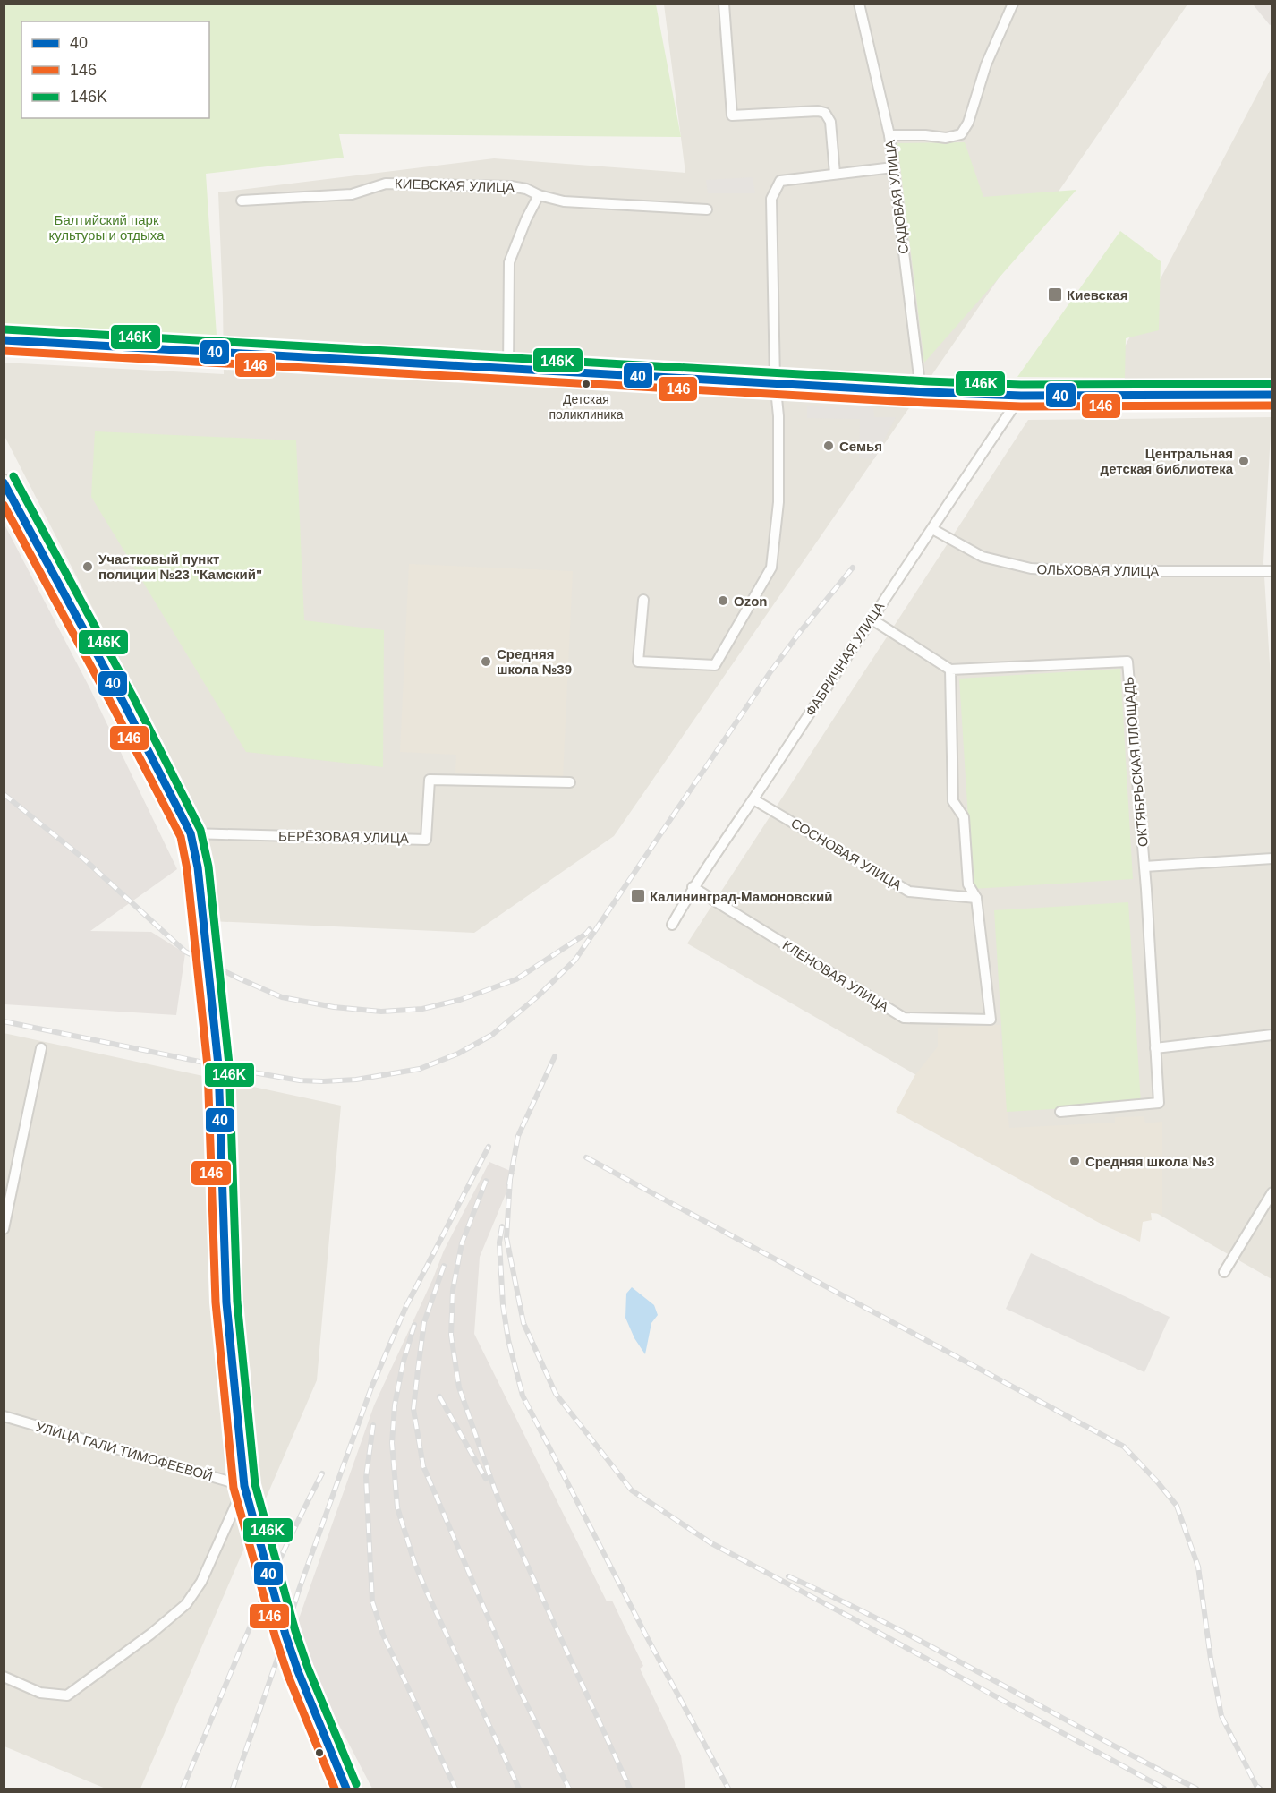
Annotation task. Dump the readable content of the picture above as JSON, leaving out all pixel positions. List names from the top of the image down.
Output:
{
  "streets": {
    "street": [
      "КИЕВСКАЯ УЛИЦА",
      "САДОВАЯ УЛИЦА",
      "ОЛЬХОВАЯ УЛИЦА",
      "ФАБРИЧНАЯ УЛИЦА",
      "ОКТЯБРЬСКАЯ ПЛОЩАДЬ",
      "БЕРЁЗОВАЯ УЛИЦА",
      "СОСНОВАЯ УЛИЦА",
      "КЛЕНОВАЯ УЛИЦА",
      "УЛИЦА ГАЛИ ТИМОФЕЕВОЙ"
    ]
  },
  "crossings": [
    ["ОЛЬХОВАЯ УЛИЦА", "ФАБРИЧНАЯ УЛИЦА"],
    ["ФАБРИЧНАЯ УЛИЦА", "СОСНОВАЯ УЛИЦА"],
    ["ФАБРИЧНАЯ УЛИЦА", "КЛЕНОВАЯ УЛИЦА"],
    ["СОСНОВАЯ УЛИЦА", "КЛЕНОВАЯ УЛИЦА"]
  ],
  "parks": ["Балтийский парк культуры и отдыха"],
  "places": {
    "transit": ["Киевская", "Калининград-Мамоновский"],
    "other": [
      "Детская поликлиника",
      "Семья",
      "Центральная детская библиотека",
      "Участковый пункт полиции №23 \"Камский\"",
      "Ozon",
      "Средняя школа №39",
      "Средняя школа №3"
    ]
  },
  "lines": ["transit line 146K", "transit line 40", "transit line 146"],
  "legend": ["40", "146", "146K"]
}
